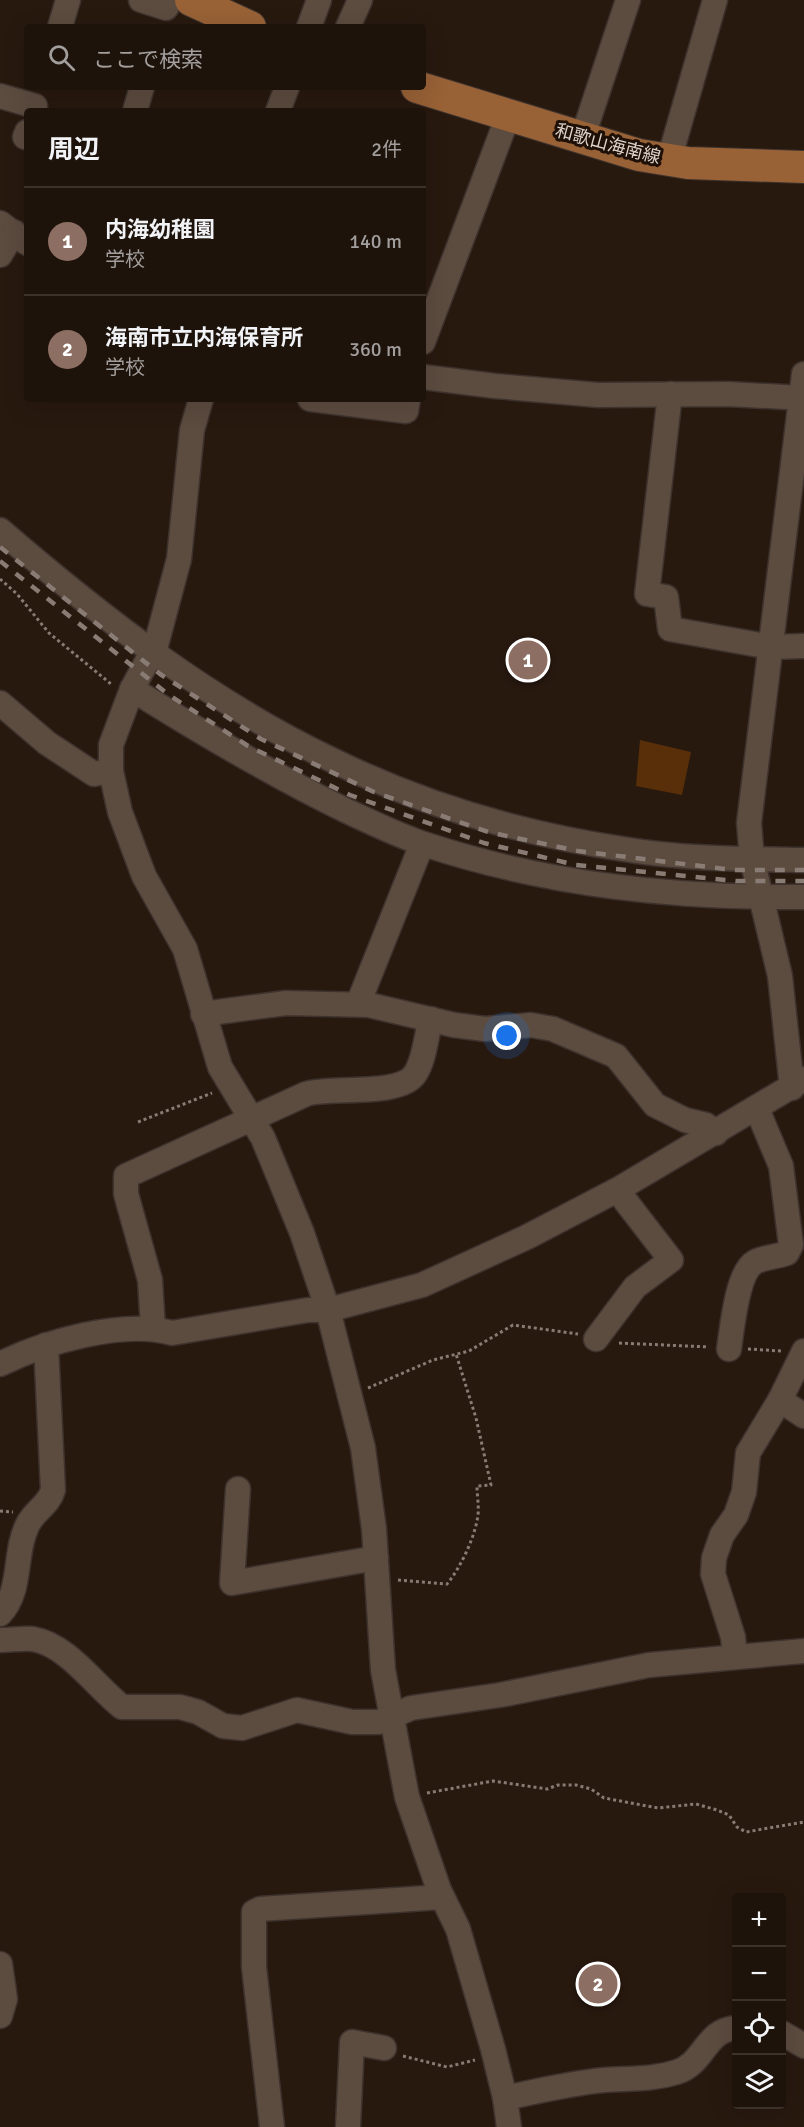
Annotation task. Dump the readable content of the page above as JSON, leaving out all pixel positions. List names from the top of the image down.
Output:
{
  "streets": {
    "main road": ["和歌山海南線"]
  },
  "page": {
    "search": "ここで検索",
    "heading": ["周辺", "2件"],
    "list": [
      {
        "mark": "1",
        "name": "内海幼稚園",
        "note": "学校",
        "value": "140 m"
      },
      {
        "mark": "2",
        "name": "海南市立内海保育所",
        "note": "学校",
        "value": "360 m"
      }
    ],
    "pins": ["1", "2"],
    "map_buttons": ["+", "−"]
  }
}
